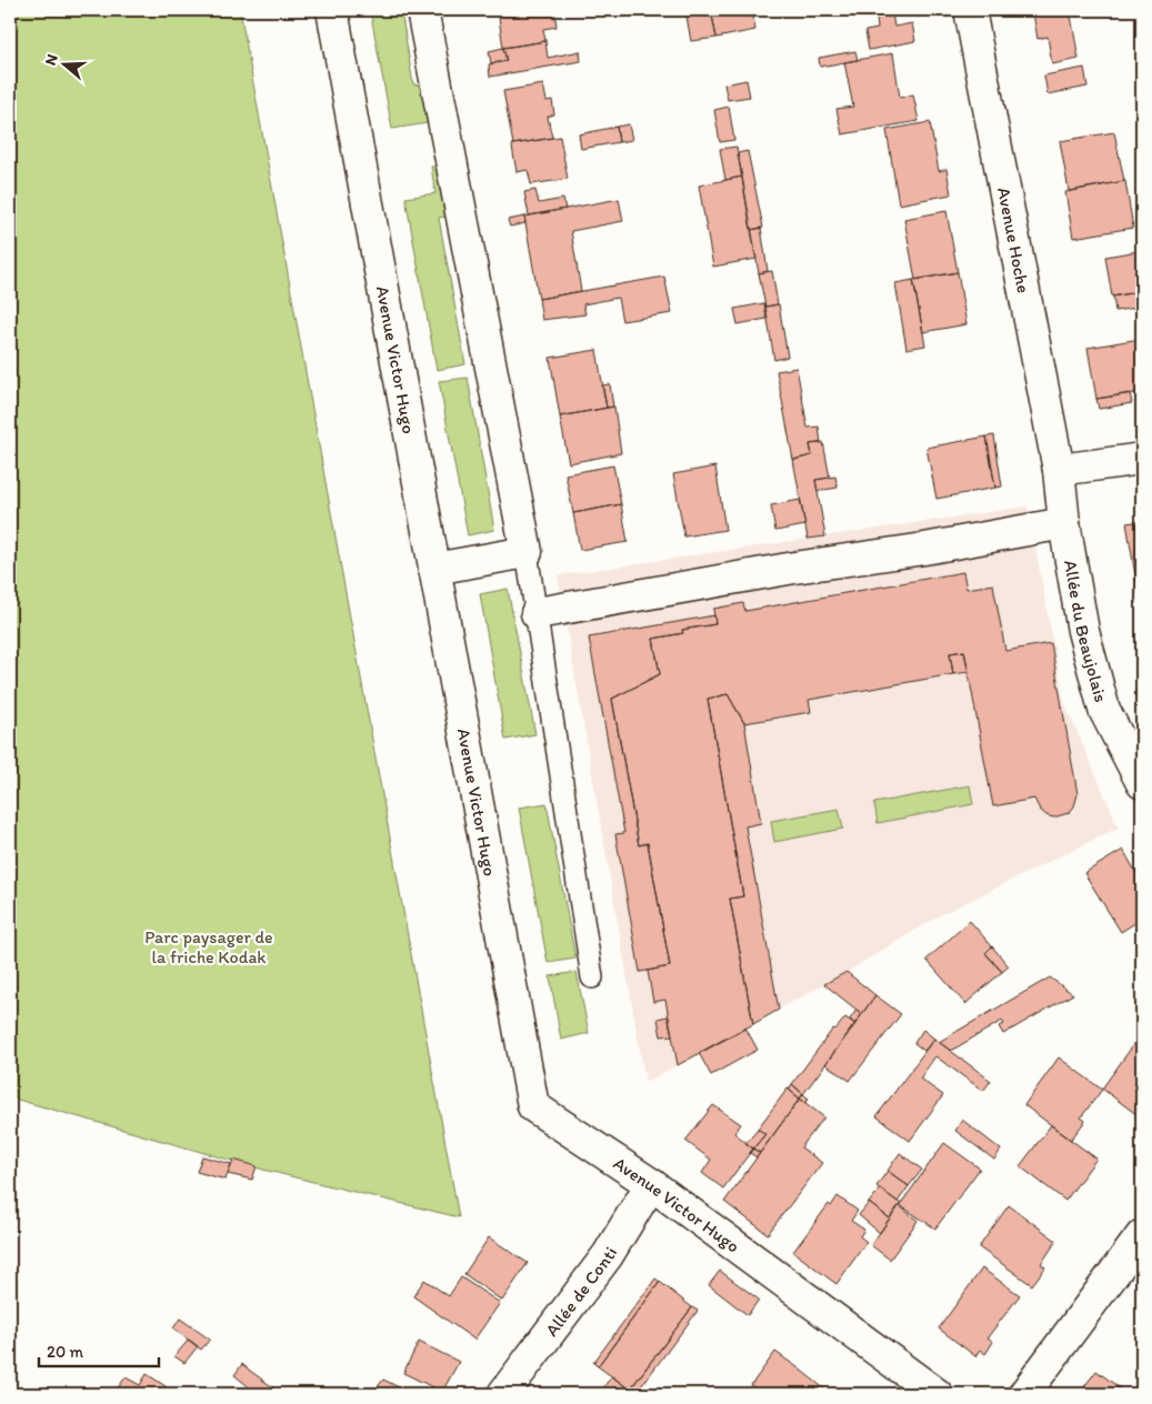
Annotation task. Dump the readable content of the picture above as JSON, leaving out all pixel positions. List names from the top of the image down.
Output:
{
  "streets": {
    "street": [
      "Avenue Hoche",
      "Avenue Victor Hugo",
      "Allée du Beaujolais",
      "Allée de Conti"
    ]
  },
  "crossings": [
    ["Avenue Hoche", "Allée du Beaujolais"],
    ["Avenue Victor Hugo", "Allée de Conti"]
  ],
  "parks": ["Parc paysager de la friche Kodak"],
  "scale_bar": "20 m",
  "north": "left"
}
